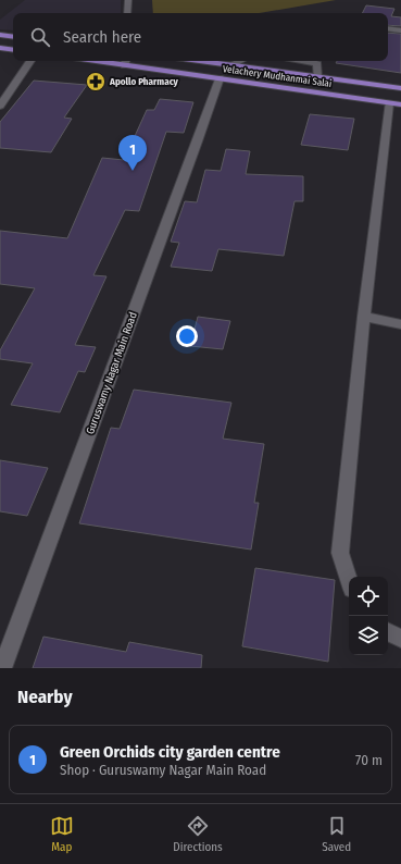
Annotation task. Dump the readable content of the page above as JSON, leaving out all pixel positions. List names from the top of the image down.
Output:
{
  "streets": {
    "main road": ["Velachery Mudhanmai Salai"],
    "street": ["Guruswamy Nagar Main Road"]
  },
  "crossings": [
    ["Velachery Mudhanmai Salai", "Guruswamy Nagar Main Road"]
  ],
  "places": {
    "pharmacy": ["Apollo Pharmacy"]
  },
  "page": {
    "search": "Search here",
    "pins": "1",
    "heading": "Nearby",
    "list": [
      {
        "mark": "1",
        "name": "Green Orchids city garden centre",
        "note": "Shop · Guruswamy Nagar Main Road",
        "value": "70 m"
      }
    ],
    "nav": ["Map", "Directions", "Saved"]
  }
}
